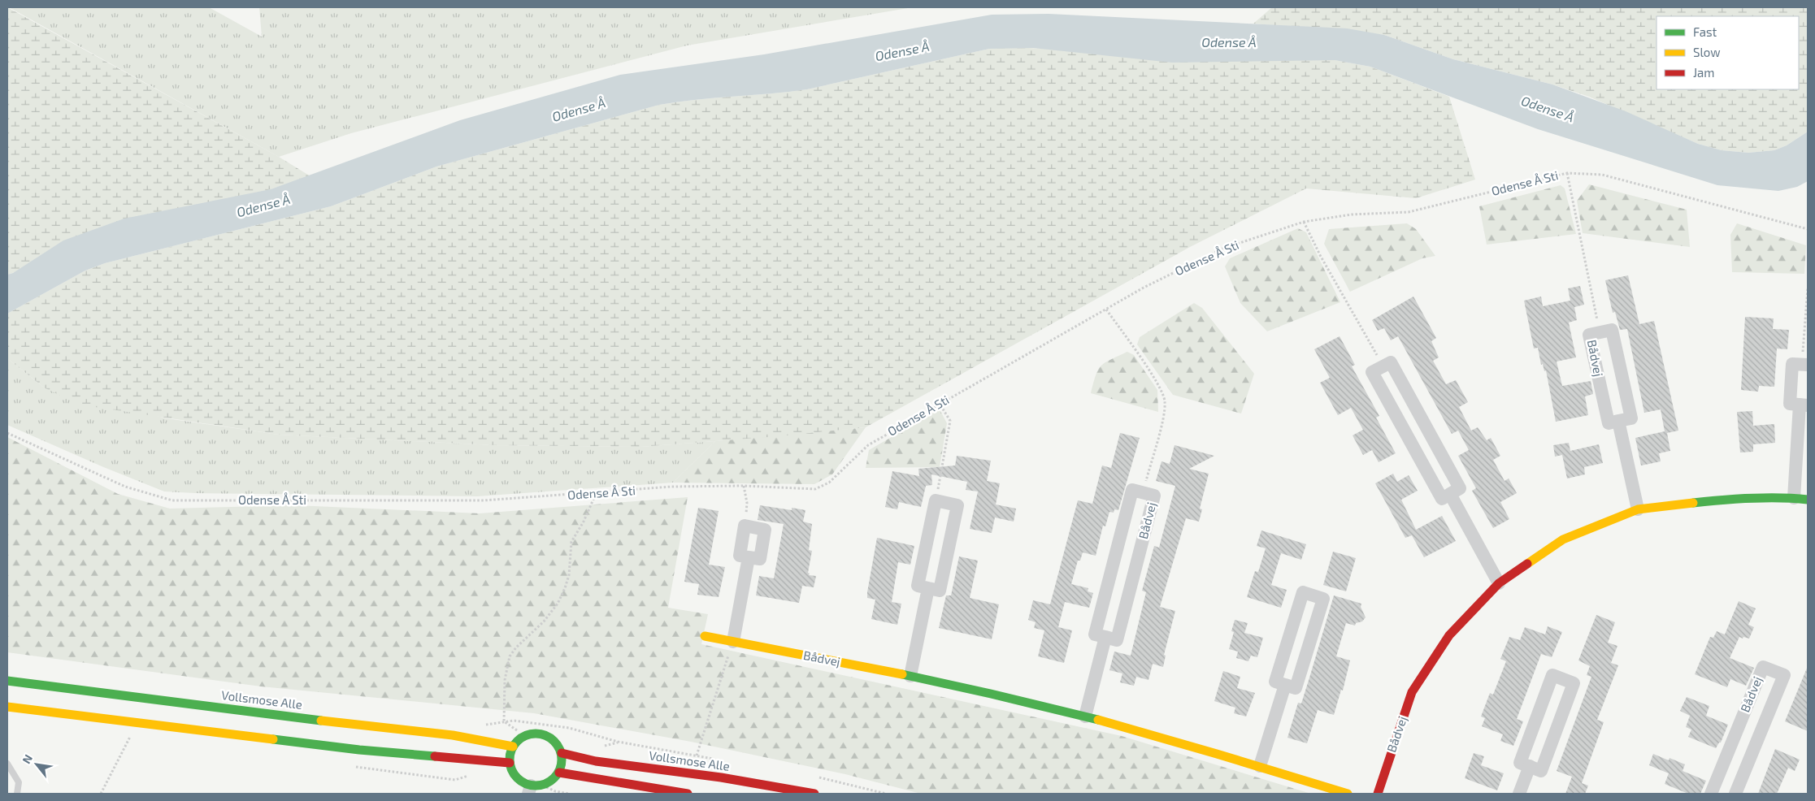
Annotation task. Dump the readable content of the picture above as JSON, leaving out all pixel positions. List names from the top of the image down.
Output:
{
  "streets": {
    "street": ["Bådvej", "Vollsmose Alle"],
    "path": ["Odense Å Sti"]
  },
  "water": ["Odense Å"],
  "legend": ["Fast", "Slow", "Jam"],
  "north": "top left"
}
